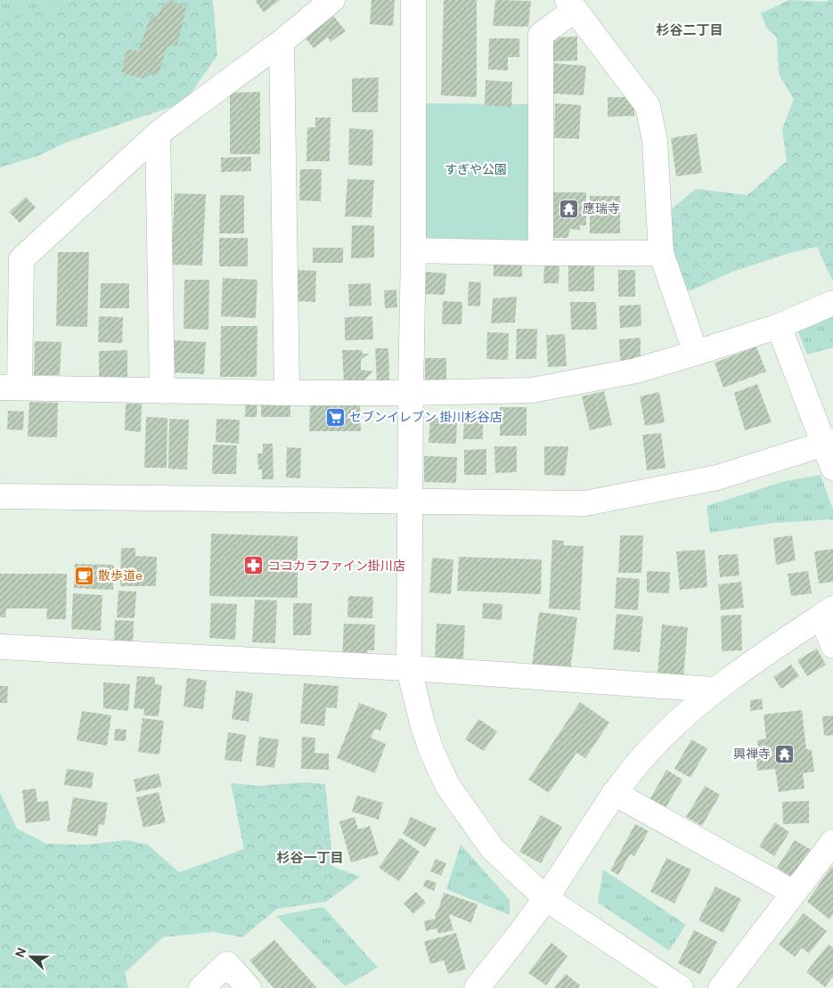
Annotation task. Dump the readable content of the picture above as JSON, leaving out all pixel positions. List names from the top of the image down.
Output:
{
  "districts": ["杉谷二丁目", "杉谷一丁目"],
  "parks": ["すぎや公園"],
  "places": {
    "temple": ["應瑞寺", "興禅寺"],
    "supermarket": ["セブンイレブン 掛川杉谷店"],
    "pharmacy": ["ココカラファイン掛川店"],
    "cafe": ["散歩道e"]
  },
  "north": "left"
}
